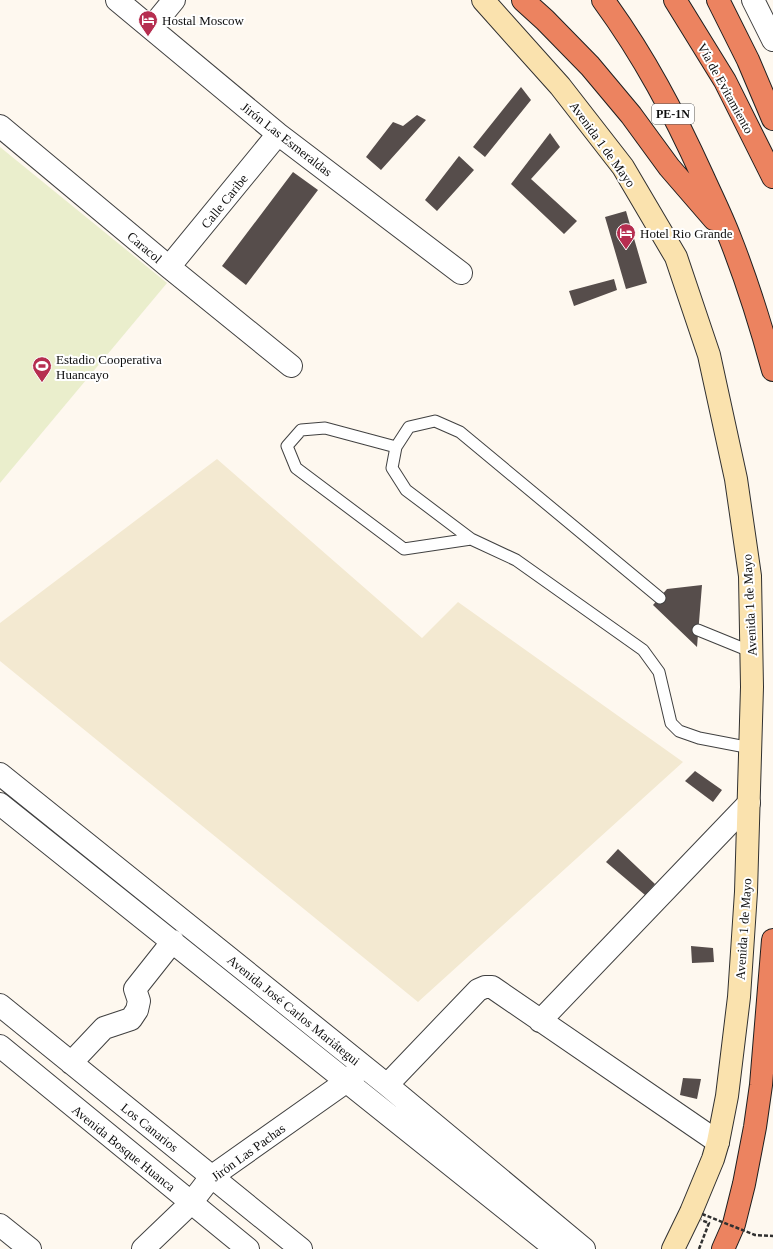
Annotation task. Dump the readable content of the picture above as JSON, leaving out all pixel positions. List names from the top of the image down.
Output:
{
  "streets": {
    "highway": ["Vía de Evitamiento", "PE-1N"],
    "main road": ["Avenida 1 de Mayo"],
    "street": [
      "Jirón Las Esmeraldas",
      "Calle Caribe",
      "Caracol",
      "Avenida José Carlos Mariátegui",
      "Los Canarios",
      "Avenida Bosque Huanca",
      "Jirón Las Pachas"
    ]
  },
  "crossings": [
    ["Jirón Las Esmeraldas", "Calle Caribe"],
    ["Calle Caribe", "Caracol"],
    ["Avenida José Carlos Mariátegui", "Jirón Las Pachas"],
    ["Los Canarios", "Jirón Las Pachas"],
    ["Avenida Bosque Huanca", "Jirón Las Pachas"]
  ],
  "places": {
    "hotel": ["Hostal Moscow", "Hotel Rio Grande"],
    "sports": ["Estadio Cooperativa Huancayo"]
  }
}
